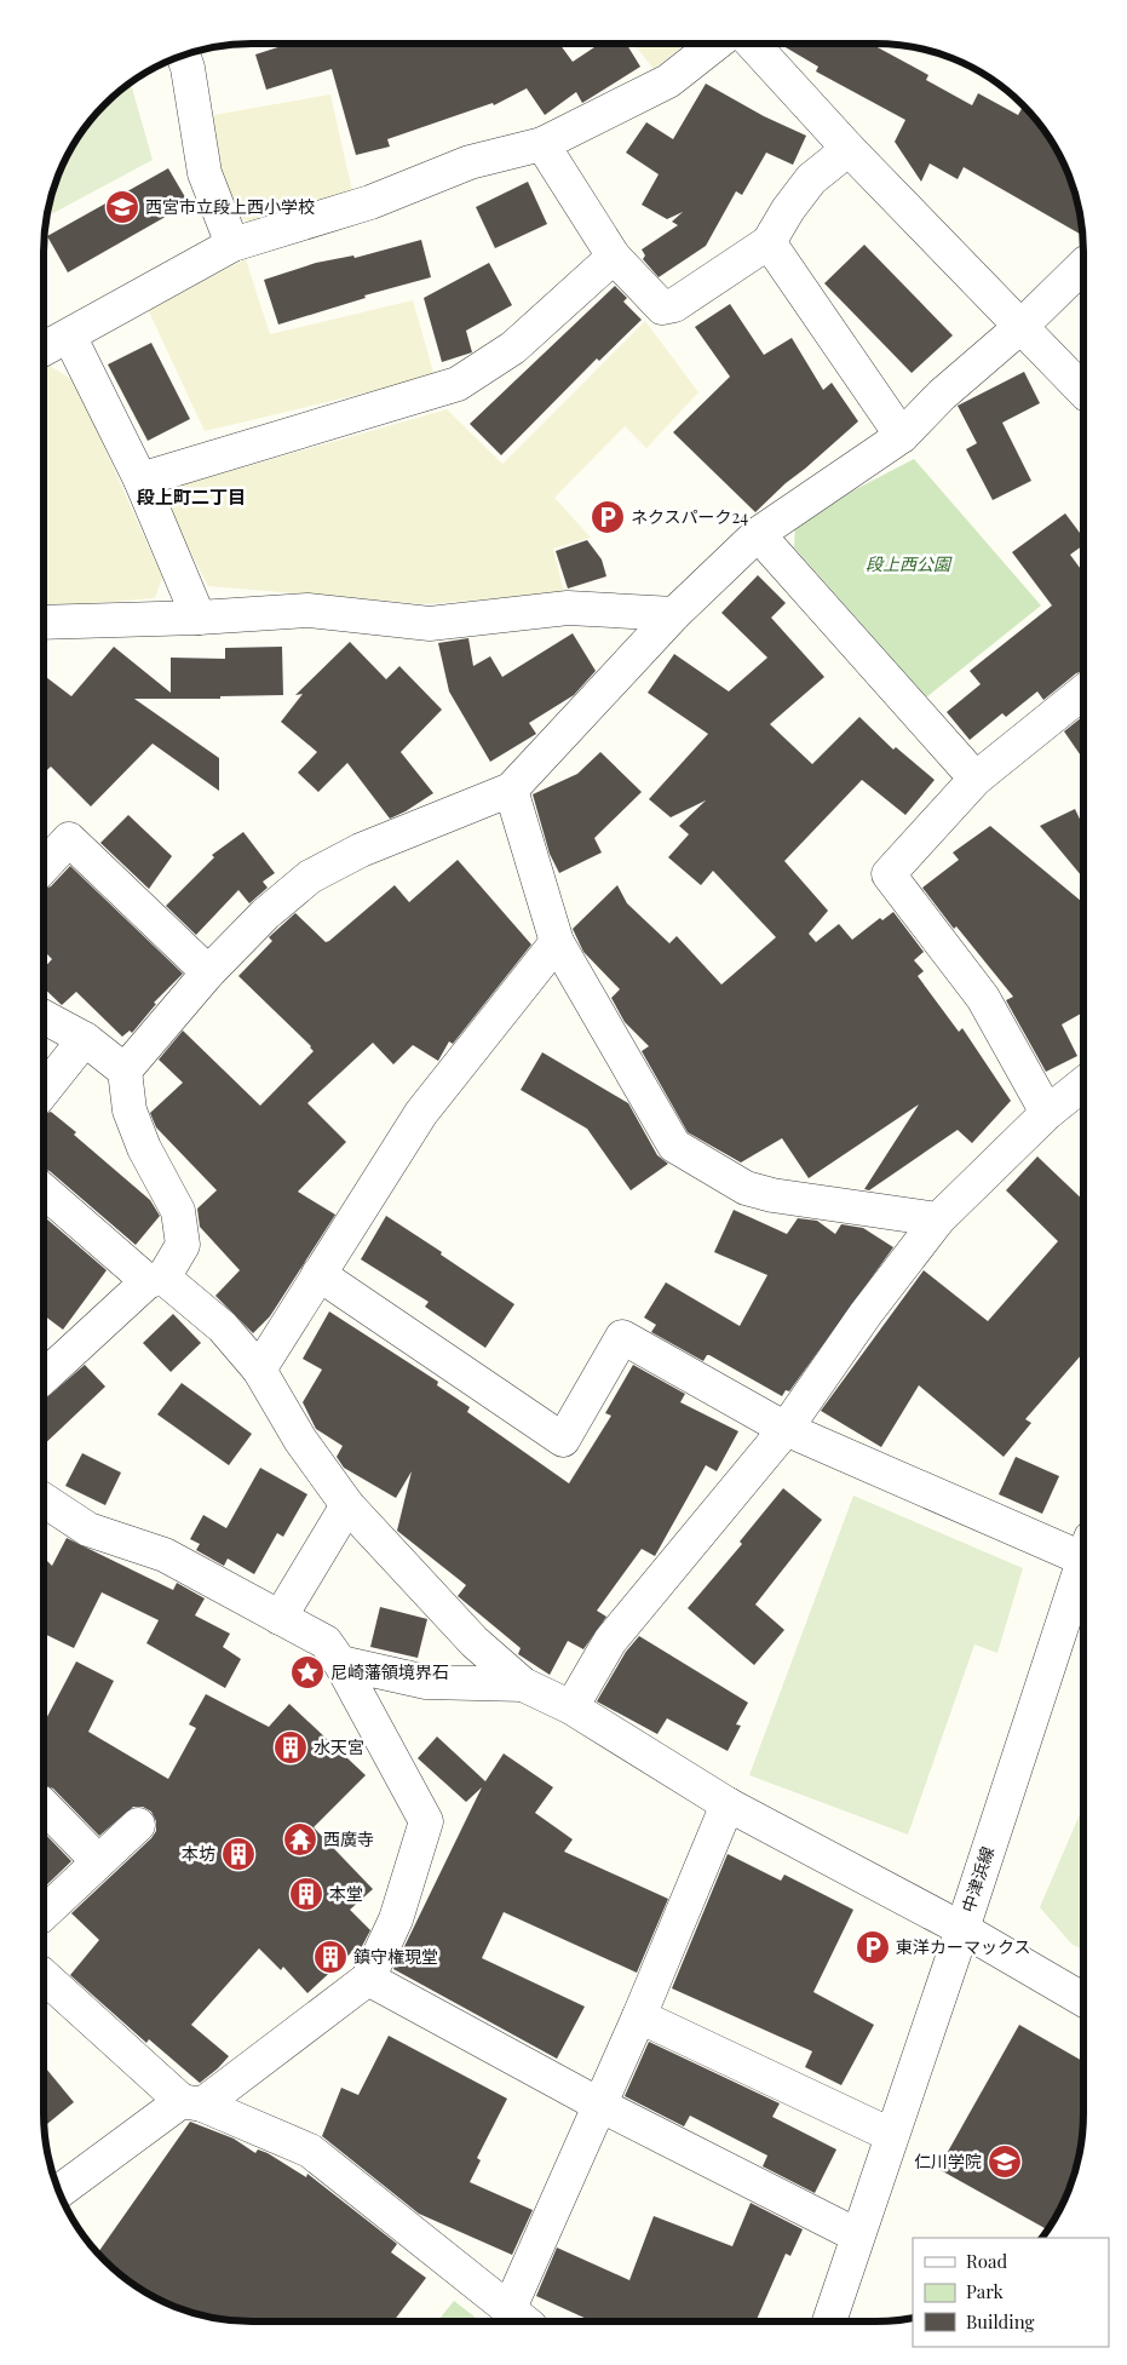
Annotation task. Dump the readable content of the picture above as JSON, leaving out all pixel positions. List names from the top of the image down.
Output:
{
  "streets": {
    "street": ["中津浜線"]
  },
  "districts": ["段上町二丁目"],
  "parks": ["段上西公園"],
  "places": {
    "school or university": ["西宮市立段上西小学校", "仁川学院"],
    "parking": ["ネクスパーク24", "東洋カーマックス"],
    "place": ["尼崎藩領境界石"],
    "building": [
      "水天宮",
      "本坊",
      "本堂",
      "鎮守権現堂"
    ],
    "temple": ["西廣寺"]
  },
  "legend": ["Road", "Park", "Building"]
}
